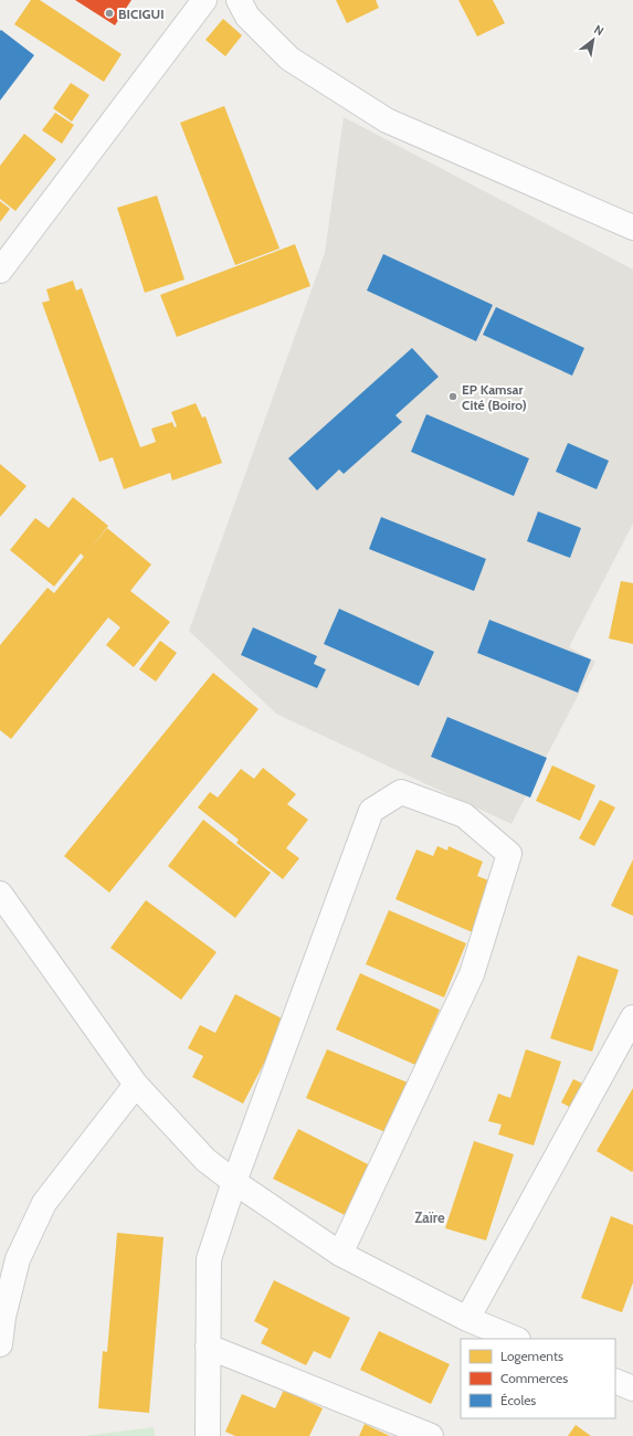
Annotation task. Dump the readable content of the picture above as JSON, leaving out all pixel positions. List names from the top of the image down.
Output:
{
  "districts": ["Zaïre"],
  "places": ["BICIGUI", "EP Kamsar Cité (Boiro)"],
  "legend": ["Logements", "Commerces", "Écoles"],
  "north": "top right"
}
